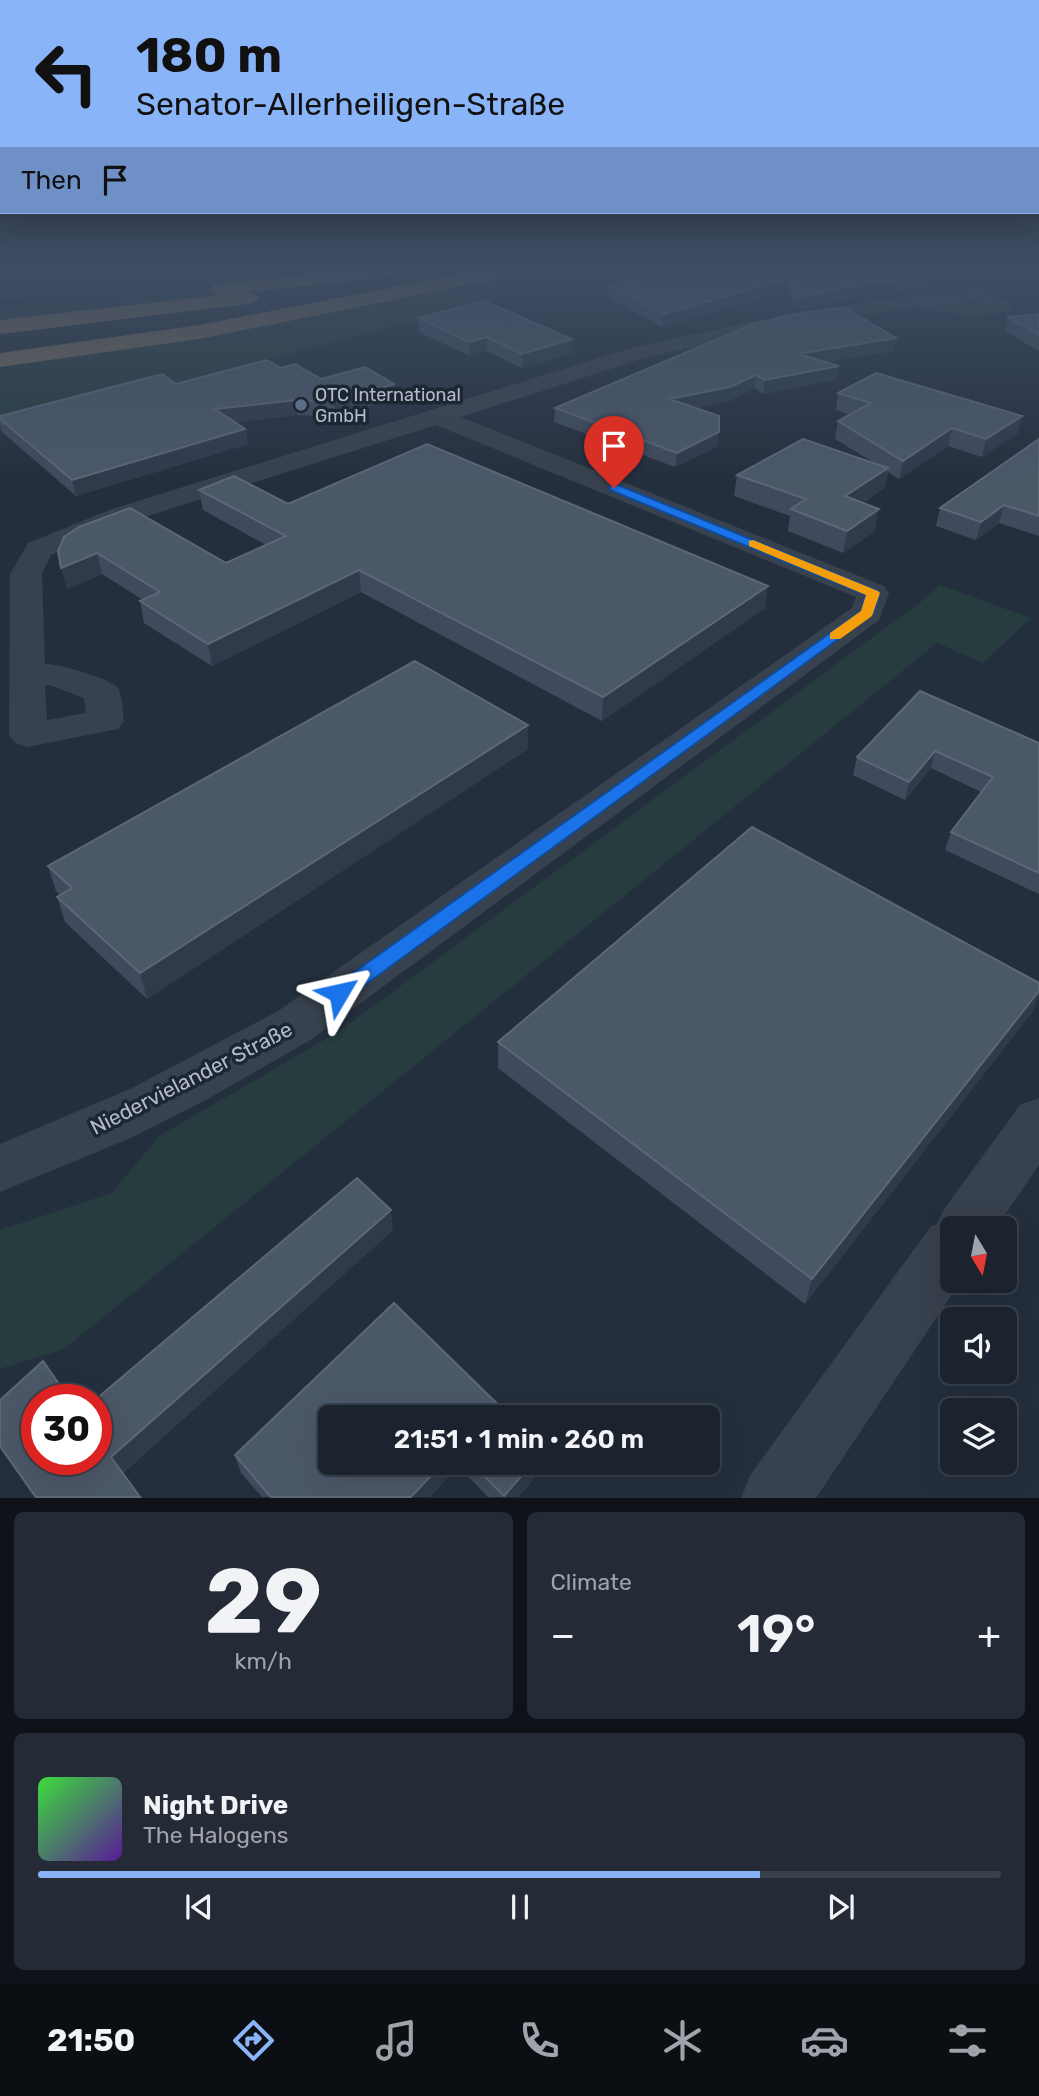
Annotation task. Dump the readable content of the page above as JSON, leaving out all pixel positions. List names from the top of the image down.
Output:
{
  "streets": {
    "street": ["Niedervielander Straße"]
  },
  "places": ["OTC International GmbH"],
  "north": "bottom",
  "page": {
    "turn": ["180 m", "Senator-Allerheiligen-Straße"],
    "then": "Then",
    "limit": "30",
    "trip": "21:51 · 1 min · 260 m",
    "tile": [
      ["29", "km/h"],
      "Climate"
    ],
    "heat": ["−", "19°", "+"],
    "song": ["Night Drive", "The Halogens"],
    "tabs": "21:50"
  }
}
